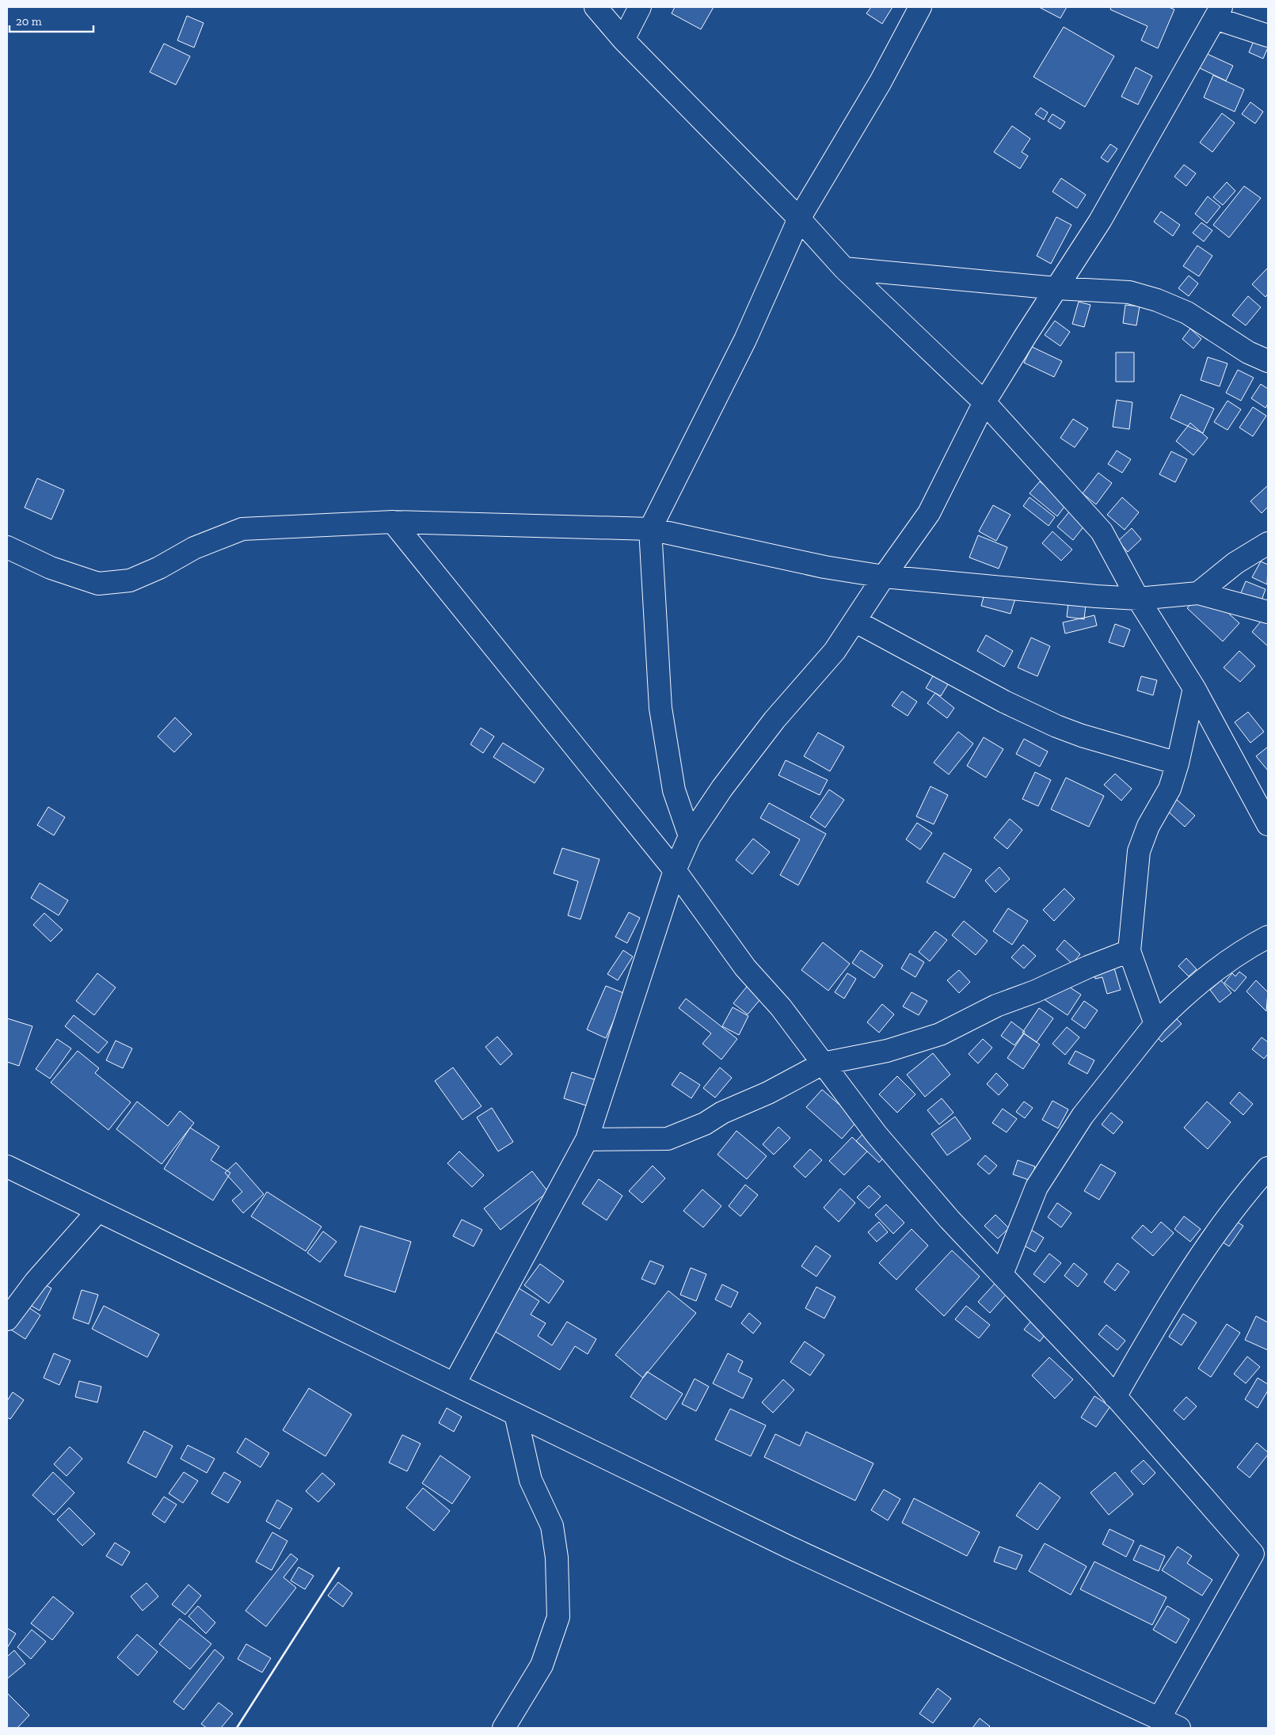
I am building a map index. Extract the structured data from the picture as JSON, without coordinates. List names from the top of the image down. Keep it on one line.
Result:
{"scale_bar":"20 m"}
